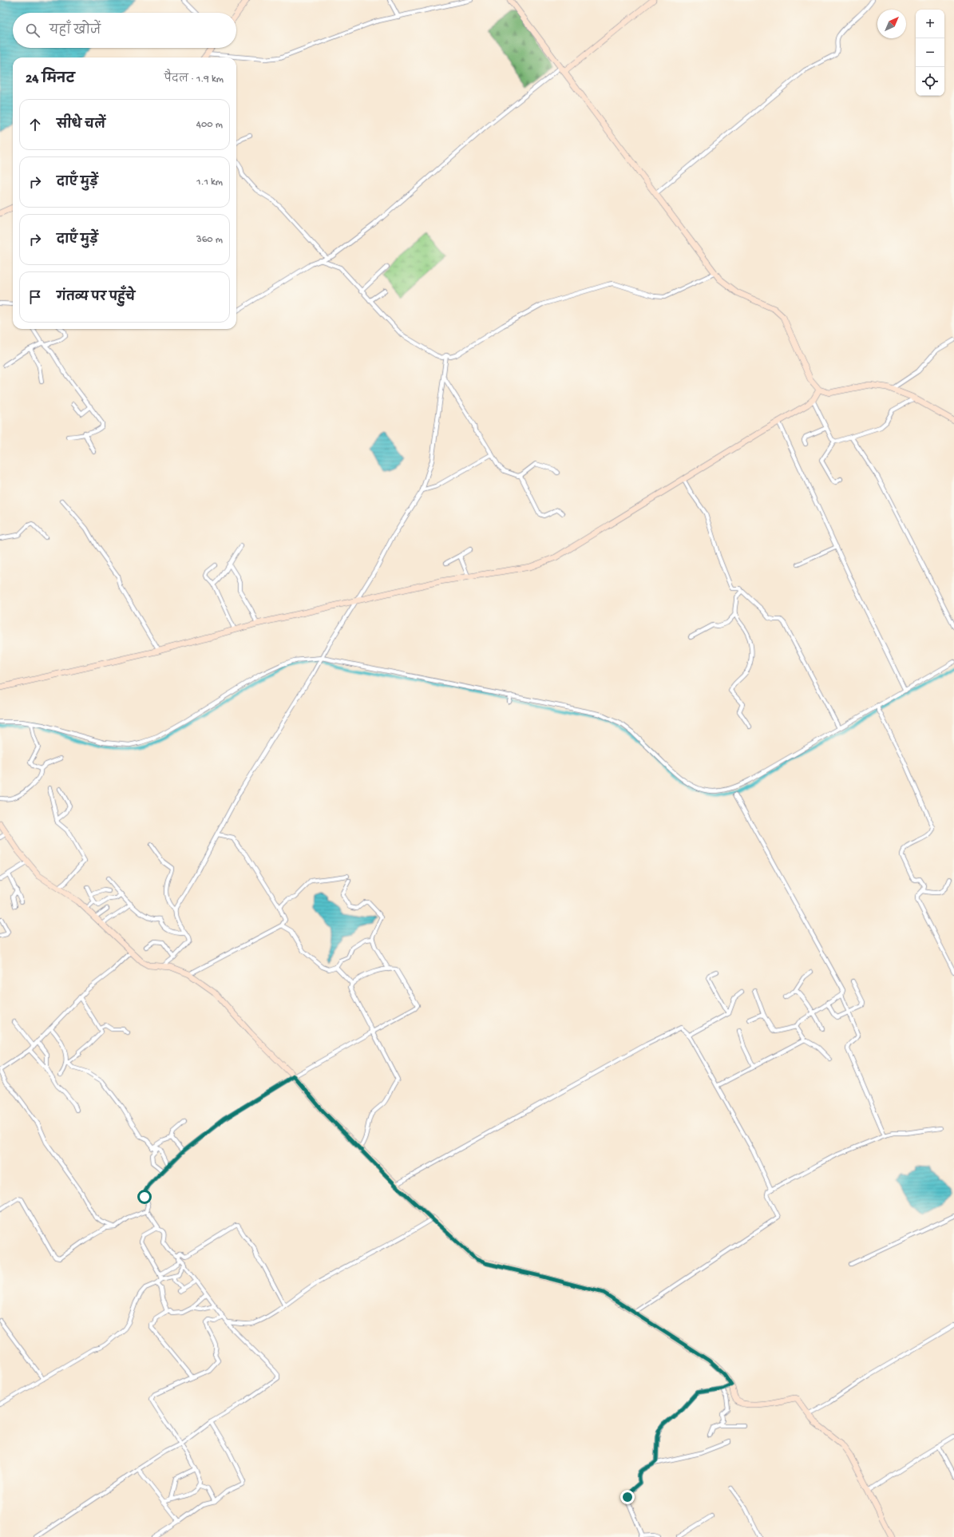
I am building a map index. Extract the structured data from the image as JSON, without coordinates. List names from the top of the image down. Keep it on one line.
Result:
{"north":"top right","page":{"map_buttons":["+","−"],"search":"यहाँ खोजें","heading":["24 मिनट","पैदल · 1.9 km"],"list":[["सीधे चलें","400 m"],["दाएँ मुड़ें","1.1 km"],["दाएँ मुड़ें","360 m"],"गंतव्य पर पहुँचे"]}}
